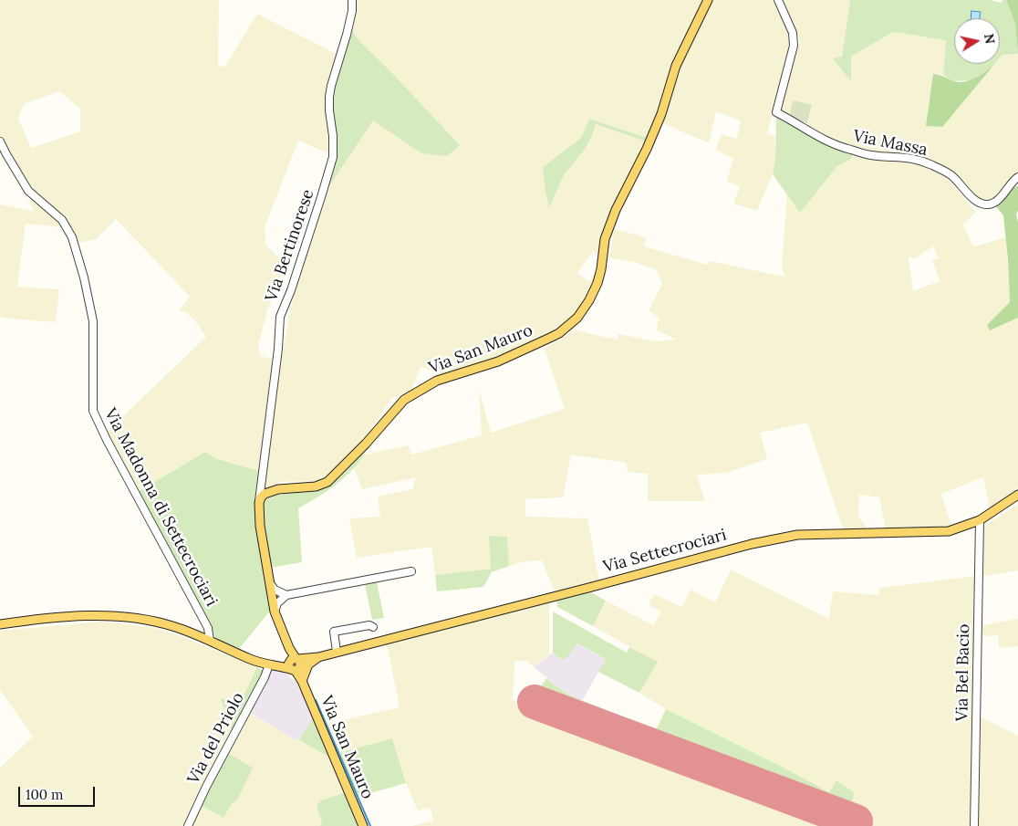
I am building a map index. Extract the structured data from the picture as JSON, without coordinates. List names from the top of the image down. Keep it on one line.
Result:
{"streets":{"main road":["Via San Mauro","Via Settecrociari"],"street":["Via Massa","Via Bertinorese","Via Madonna di Settecrociari","Via Bel Bacio","Via del Priolo"]},"crossings":[["Via Bertinorese","Via San Mauro"],["Via San Mauro","Via Settecrociari"],["Via Madonna di Settecrociari","Via Settecrociari"],["Via Settecrociari","Via Bel Bacio"],["Via Settecrociari","Via del Priolo"]],"scale_bar":"100 m","north":"right"}
